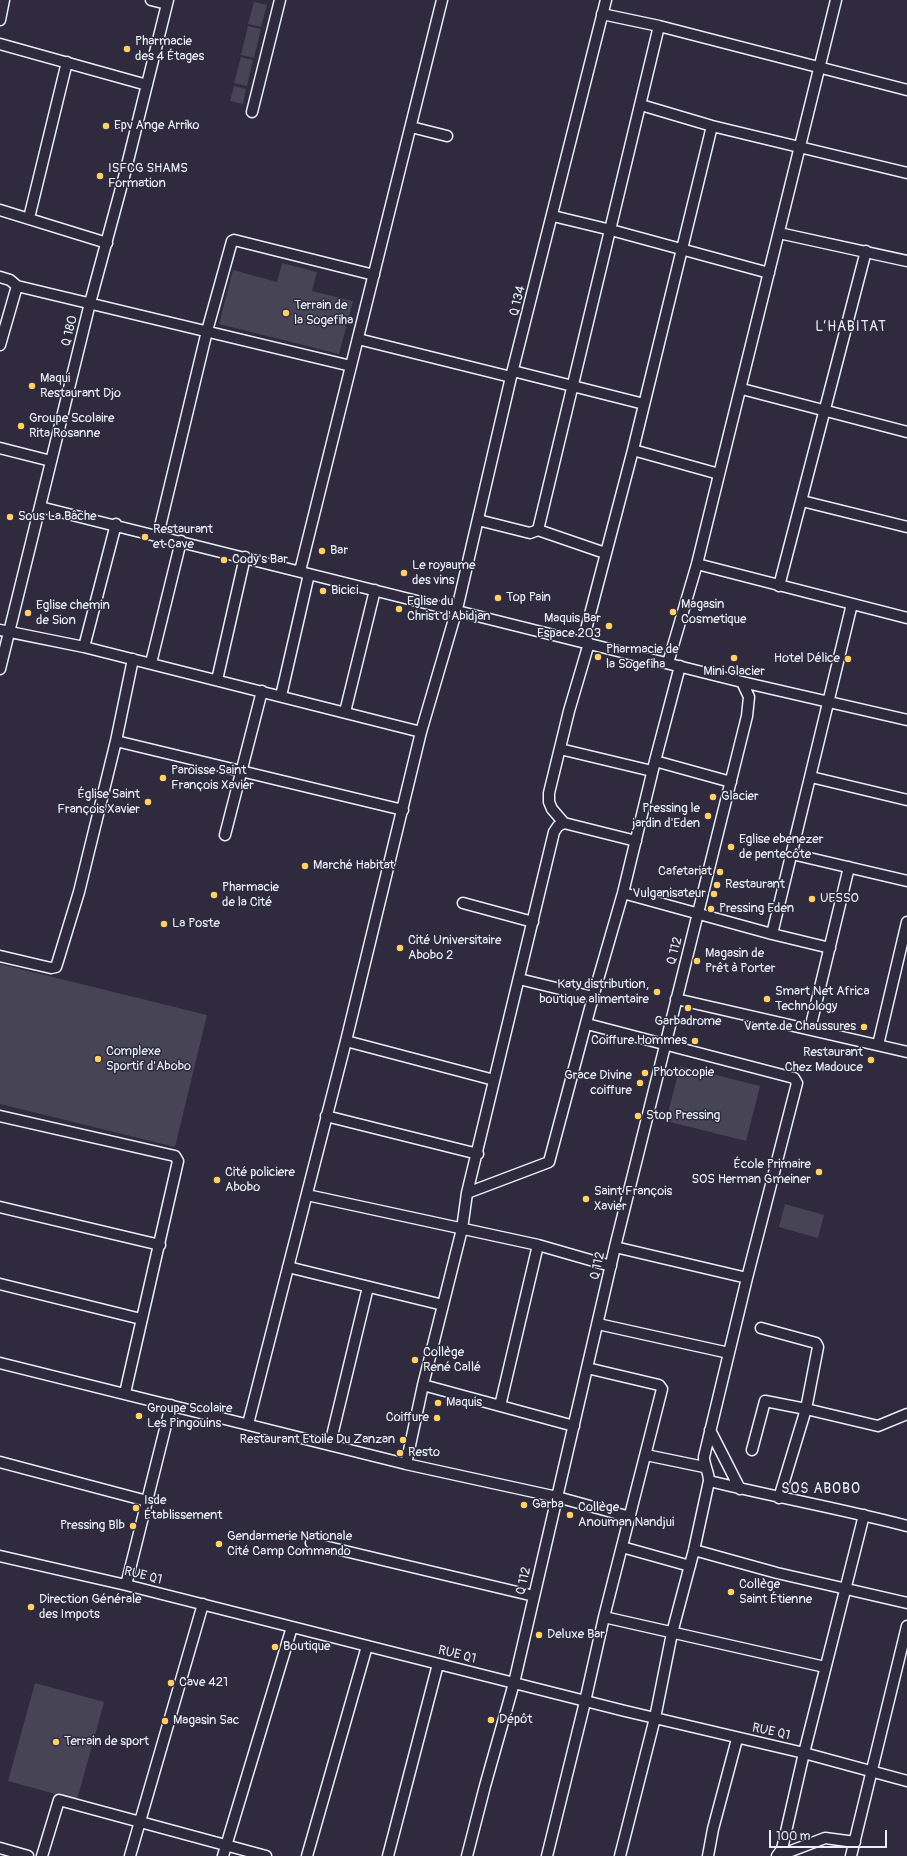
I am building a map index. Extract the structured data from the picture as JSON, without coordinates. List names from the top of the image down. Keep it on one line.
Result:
{"streets":{"street":["Q 134","Q 180","Q 112","RUE Q1"]},"crossings":[["Q 112","RUE Q1"]],"districts":["L’HABITAT","SOS ABOBO"],"places":["Pharmacie des 4 Étages","Epv Ange Arriko","ISFCG SHAMS Formation","Terrain de la Sogefiha","Maqui Restaurant Djo","Groupe Scolaire Rita Rosanne","Sous La Bâche","Restaurant et Cave","Bar","Cody's Bar","Le royaume des vins","Bicici","Top Pain","Eglise du Christ d'Abidjan","Magasin Cosmetique","Eglise chemin de Sion","Maquis Bar Espace 203","Pharmacie de la Sogefiha","Mini Glacier","Hotel Délice","Paroisse Saint François Xavier","Glacier","Église Saint François Xavier","Pressing le jardin d'Eden","Eglise ebenezer de pentecôte","Marché Habitat","Cafetariat","Restaurant","Vulganisateur","Pharmacie de la Cité","UESSO","Pressing Eden","La Poste","Cité Universitaire Abobo 2","Magasin de Prêt à Porter","Katy distribution, boutique alimentaire","Smart Net Africa Technology","Garbadrome","Vente de Chaussures","Coiffure Hommes","Complexe Sportif d'Abobo","Restaurant Chez Madouce","Photocopie","Grace Divine coiffure","Stop Pressing","École Primaire SOS Herman Gmeiner","Cité policiere Abobo","Saint François Xavier","Collège René Callé","Maquis","Groupe Scolaire Les Pingouins","Coiffure","Restaurant Etoile Du Zanzan","Resto","Garba","Isde Établissement","Collège Anouman Nandjui","Pressing Blb","Gendarmerie Nationale Cité Camp Commando","Collège Saint Étienne","Direction Générale des Impots","Deluxe Bar","Boutique","Cave 421","Dépôt","Magasin Sac","Terrain de sport"],"scale_bar":"100 m"}
